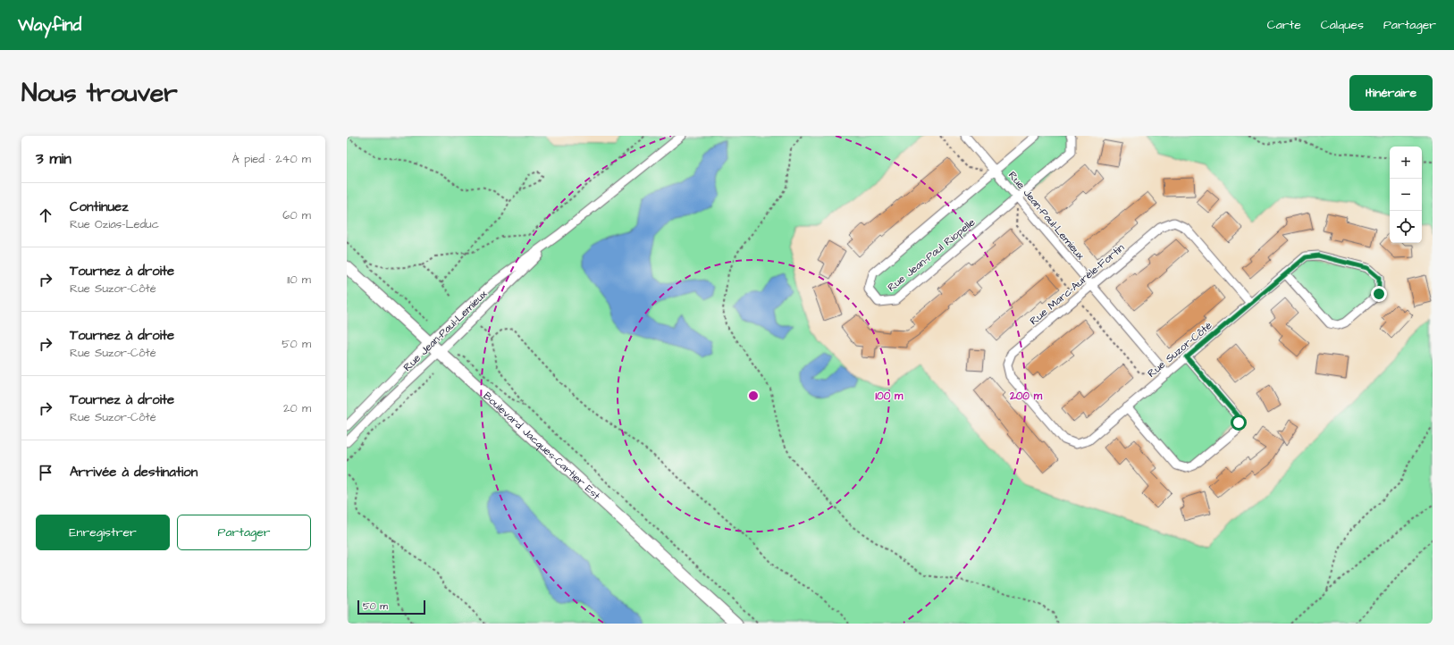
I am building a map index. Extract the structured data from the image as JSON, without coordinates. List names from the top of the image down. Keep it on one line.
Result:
{"streets":{"main road":["Boulevard Jacques-Cartier Est"],"street":["Rue Jean-Paul-Lemieux","Rue Jean-Paul Riopelle","Rue Marc-Aurèle-Fortin","Rue Suzor-Côté"]},"crossings":[["Rue Jean-Paul-Lemieux","Rue Jean-Paul Riopelle"],["Rue Jean-Paul-Lemieux","Rue Marc-Aurèle-Fortin"],["Rue Jean-Paul-Lemieux","Rue Suzor-Côté"],["Rue Jean-Paul-Lemieux","Boulevard Jacques-Cartier Est"],["Rue Marc-Aurèle-Fortin","Rue Suzor-Côté"]],"scale_bar":"50 m","page":{"header":"Wayfind","nav":["Carte","Calques","Partager"],"buttons":["Itinéraire",["Enregistrer","Partager"]],"title":"Nous trouver","heading":["3 min","À pied · 240 m"],"map_buttons":["+","−"],"list":[["Continuez","Rue Ozias-Leduc","60 m"],["Tournez à droite","Rue Suzor-Côté","110 m"],["Tournez à droite","Rue Suzor-Côté","50 m"],["Tournez à droite","Rue Suzor-Côté","20 m"],"Arrivée à destination"],"scale":"50 m"},"rings":["100 m","200 m"]}
